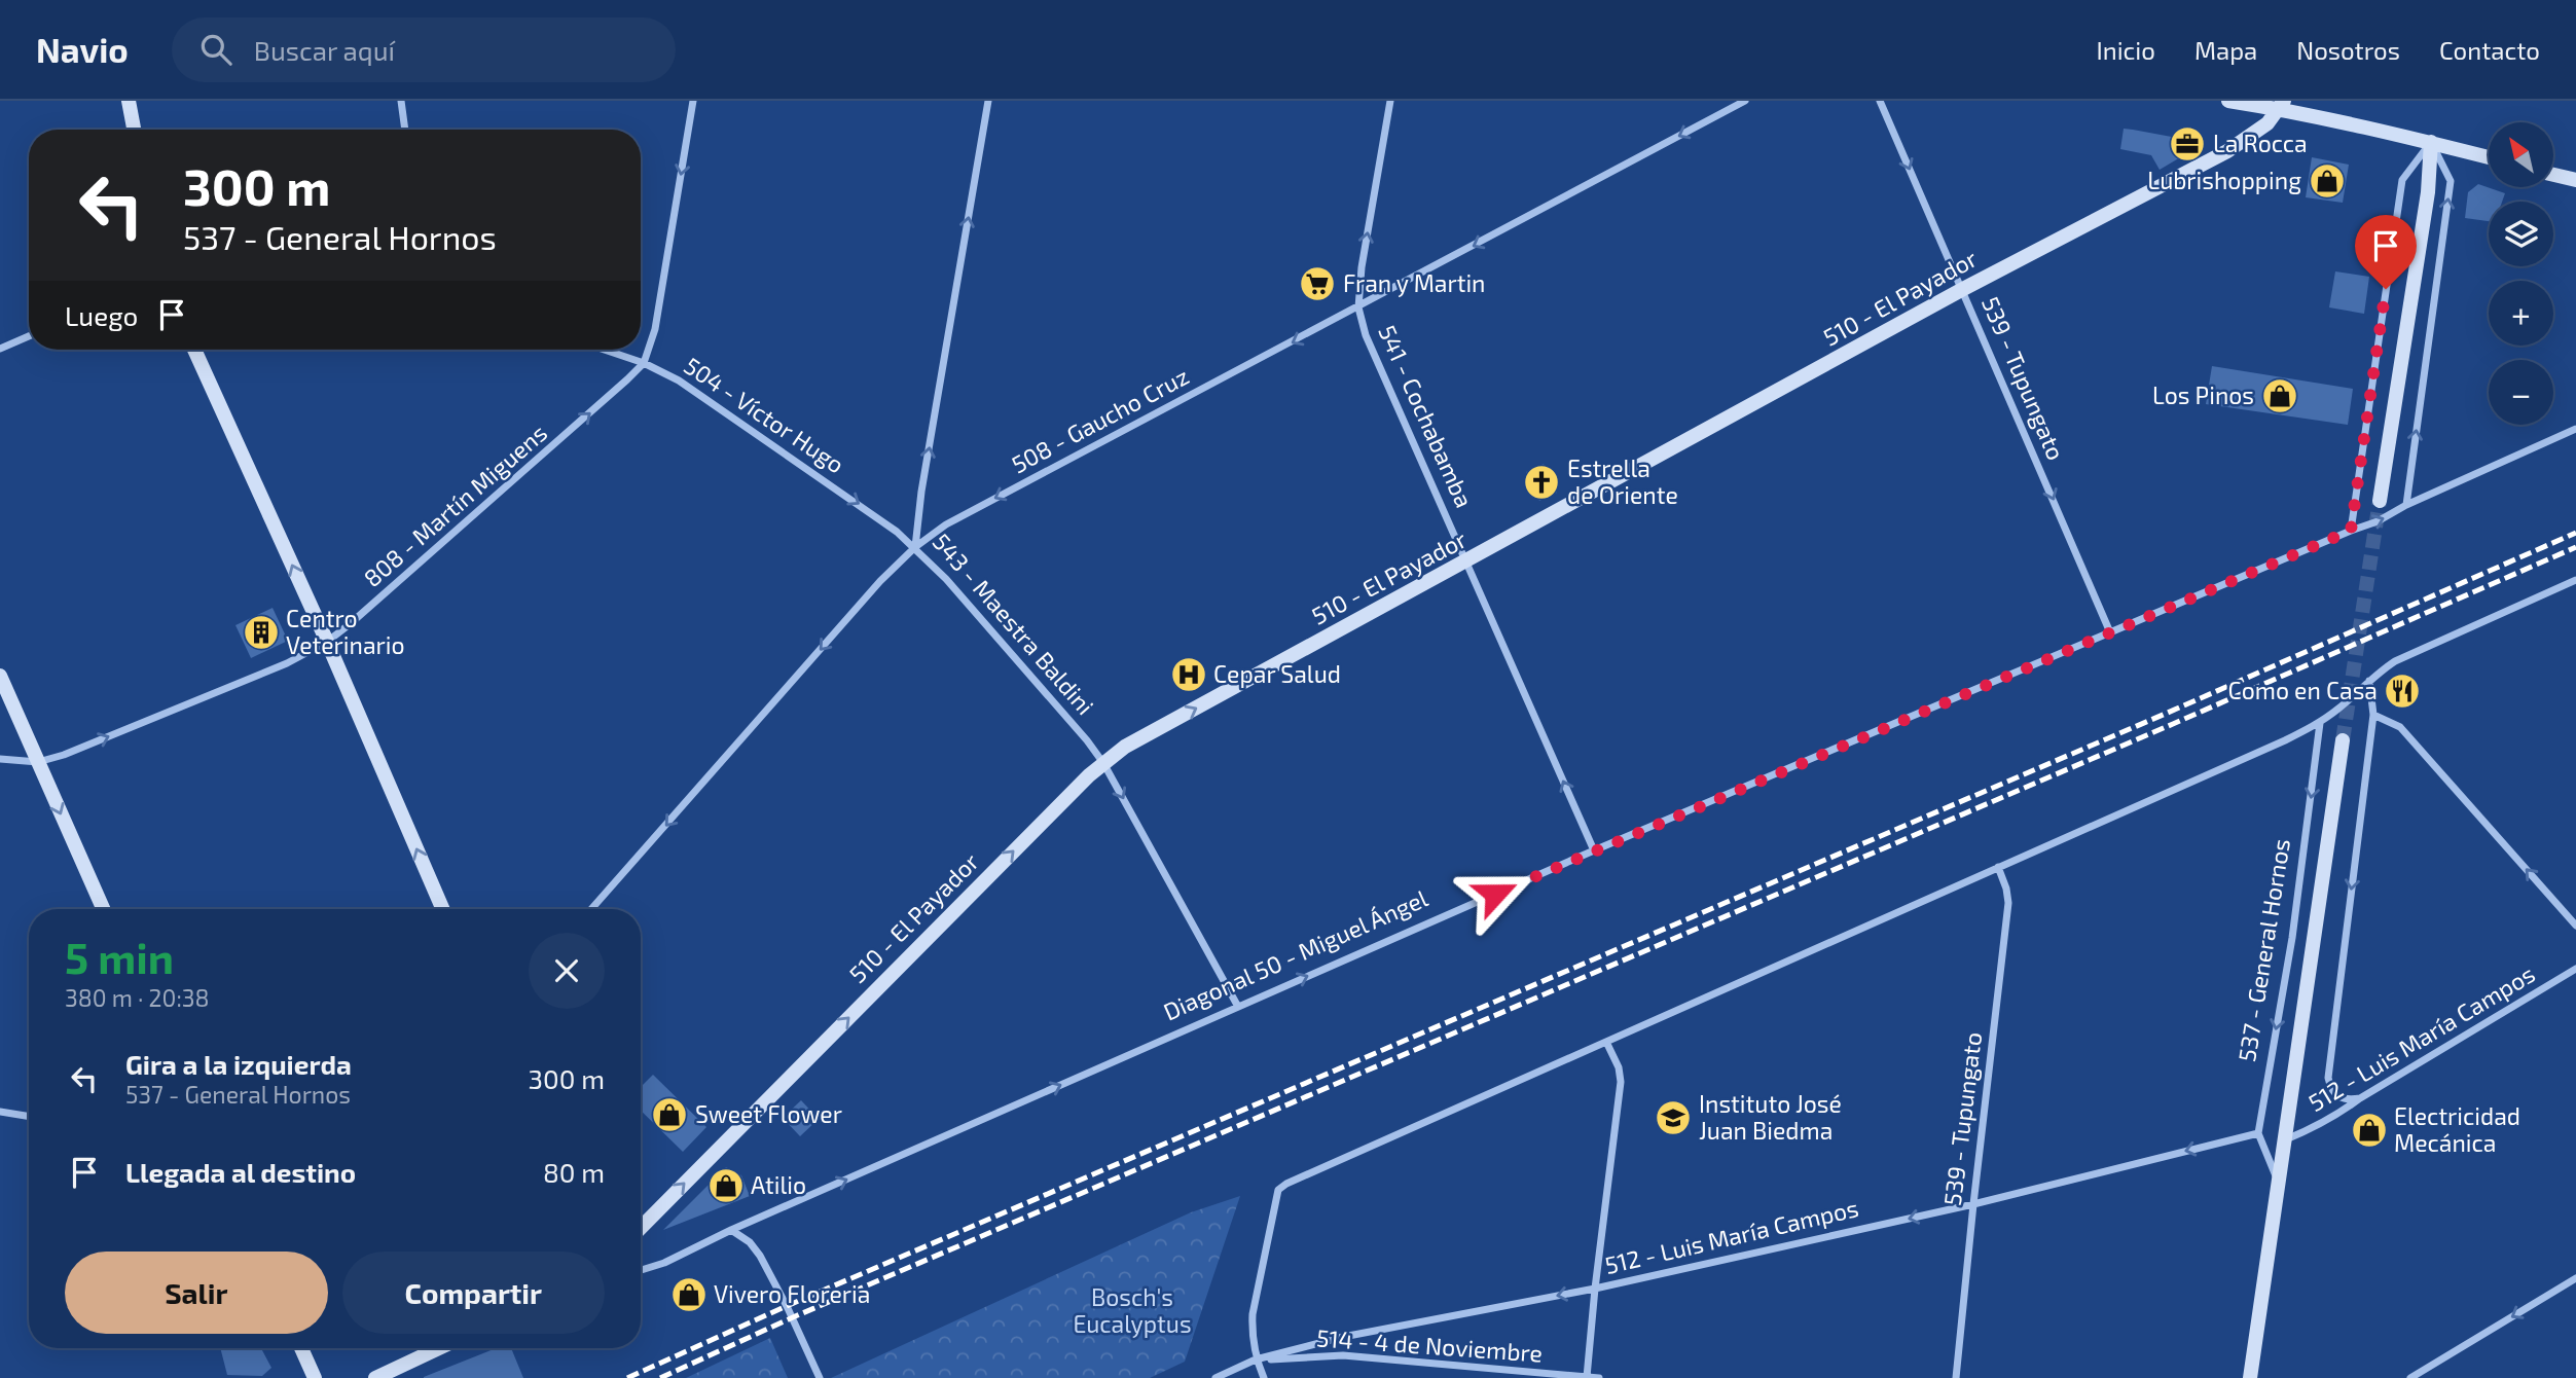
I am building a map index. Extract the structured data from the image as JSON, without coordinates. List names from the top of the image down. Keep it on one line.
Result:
{"streets":{"street":["510 - El Payador","539 - Tupungato","504 - Víctor Hugo","541 - Cochabamba","508 - Gaucho Cruz","808 - Martín Miguens","543 - Maestra Baldini","537 - General Hornos","Diagonal 50 - Miguel Ángel","512 - Luis María Campos","514 - 4 de Noviembre"]},"crossings":[["510 - El Payador","539 - Tupungato"],["510 - El Payador","541 - Cochabamba"],["510 - El Payador","543 - Maestra Baldini"],["539 - Tupungato","Diagonal 50 - Miguel Ángel"],["539 - Tupungato","512 - Luis María Campos"],["504 - Víctor Hugo","508 - Gaucho Cruz"],["504 - Víctor Hugo","808 - Martín Miguens"],["504 - Víctor Hugo","543 - Maestra Baldini"],["541 - Cochabamba","508 - Gaucho Cruz"],["541 - Cochabamba","Diagonal 50 - Miguel Ángel"],["508 - Gaucho Cruz","543 - Maestra Baldini"],["543 - Maestra Baldini","Diagonal 50 - Miguel Ángel"],["537 - General Hornos","512 - Luis María Campos"],["512 - Luis María Campos","514 - 4 de Noviembre"]],"one_way":["510 - El Payador","539 - Tupungato","504 - Víctor Hugo","541 - Cochabamba","508 - Gaucho Cruz","808 - Martín Miguens","Diagonal 50 - Miguel Ángel","512 - Luis María Campos"],"parks":["Bosch's Eucalyptus"],"places":{"office":["La Rocca"],"shop":["Lubrishopping","Los Pinos","Sweet Flower","Electricidad Mecánica","Atilio","Vivero Floreria"],"supermarket":["Fran y Martin"],"church":["Estrella de Oriente"],"building":["Centro Veterinario"],"hospital":["Cepar Salud"],"restaurant":["Como en Casa"],"school or university":["Instituto José Juan Biedma"]},"north":"top left","page":{"header":"Navio","search":"Buscar aquí","nav":["Inicio","Mapa","Nosotros","Contacto"],"map_buttons":["+","−"],"turn":["300 m","537 - General Hornos"],"then":"Luego","heading":["5 min","380 m · 20:38"],"list":[{"name":"Gira a la izquierda","note":"537 - General Hornos","value":"300 m"},{"name":"Llegada al destino","value":"80 m"}],"buttons":["Salir","Compartir"]}}
